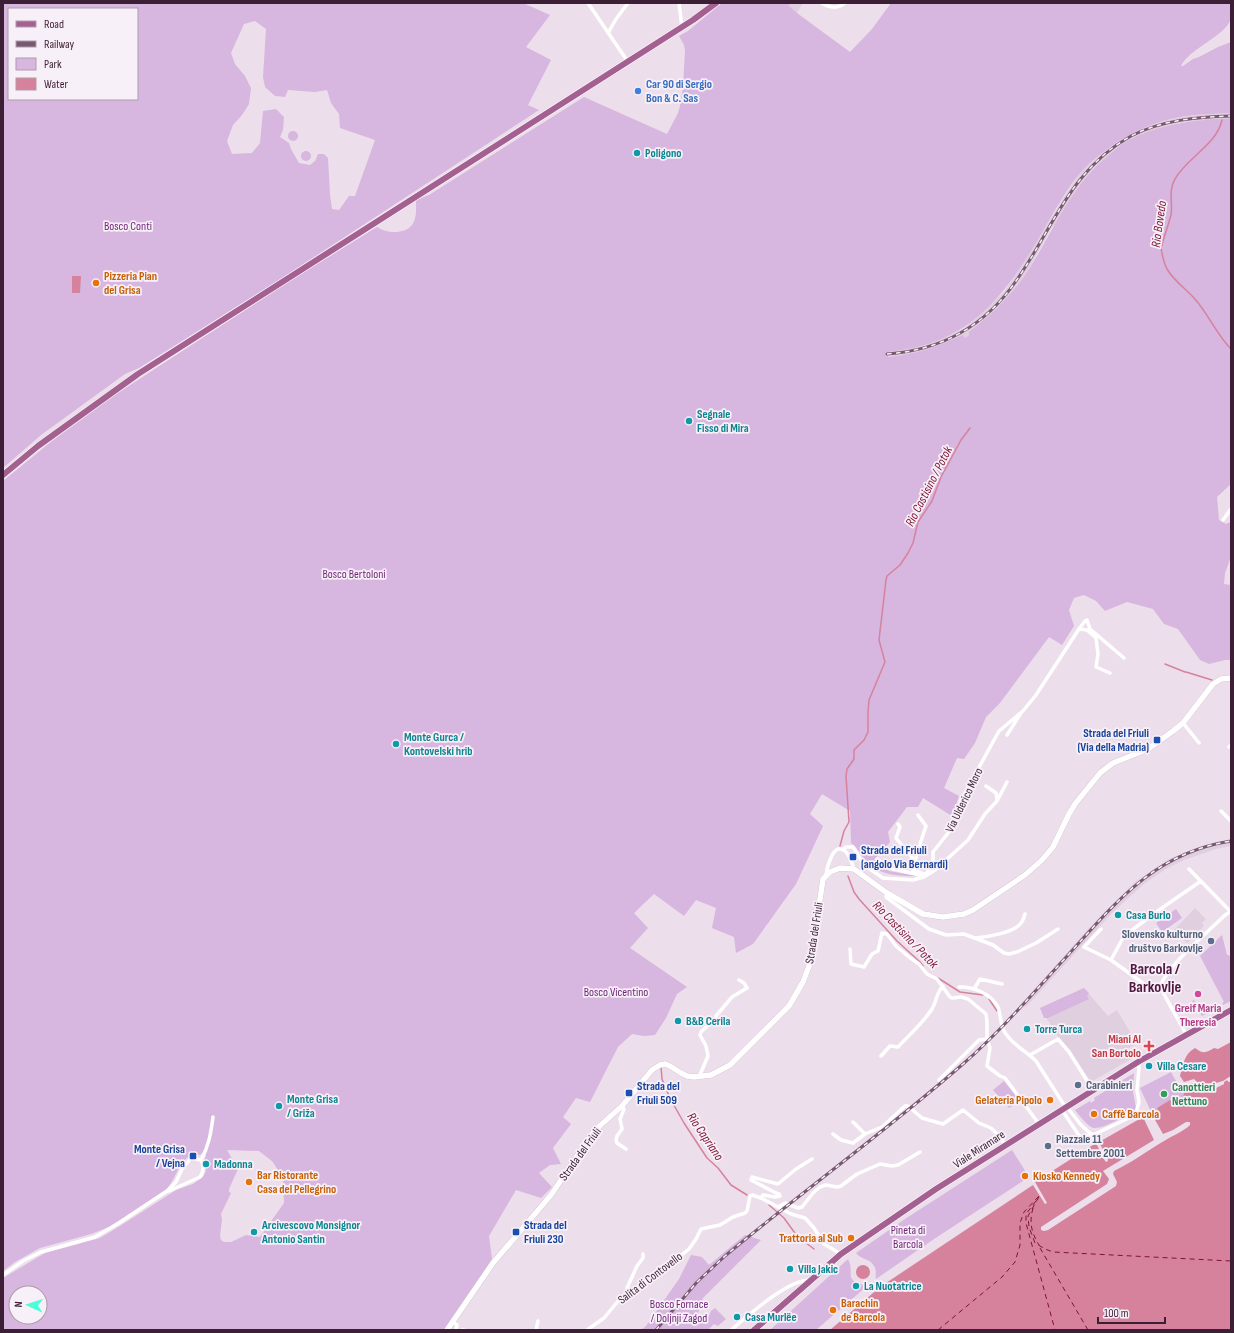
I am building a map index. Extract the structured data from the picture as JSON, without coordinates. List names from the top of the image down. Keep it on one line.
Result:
{"streets":{"main road":["Strada del Friuli","Viale Miramare"],"street":["Via Ulderico Moro","Salita di Contovello"]},"districts":["Barcola / Barkovlje"],"water":["Rio Bovedo","Rio Castisino / Potok","Rio Capriano"],"parks":["Bosco Conti","Bosco Bertoloni","Bosco Vicentino","Pineta di Barcola","Bosco Fornace / Doljnji Zagod"],"places":{"other":["Car 90 di Sergio Bon & C. Sas","Poligono","Pizzeria Pian del Grisa","Segnale Fisso di Mira","Monte Gurca / Kontovelski hrib","Casa Burlo","Slovensko kulturno društvo Barkovlje","Greif Maria Theresia","B&B Cerila","Torre Turca","Villa Cesare","Carabinieri","Canottieri Nettuno","Gelateria Pipolo","Monte Grisa / Griža","Caffè Barcola","Piazzale 11 Settembre 2001","Madonna","Kiosko Kennedy","Bar Ristorante Casa del Pellegrino","Arcivescovo Monsignor Antonio Santin","Trattoria al Sub","Villa Jakic","La Nuotatrice","Barachin de Barcola","Casa Murlëe"],"transit":["Strada del Friuli (Via della Madria)","Strada del Friuli (angolo Via Bernardi)","Strada del Friuli 509","Monte Grisa / Vejna","Strada del Friuli 230"],"health":["Miani Al San Bortolo"]},"legend":["Road","Railway","Park","Water"],"scale_bar":"100 m","north":"left"}
